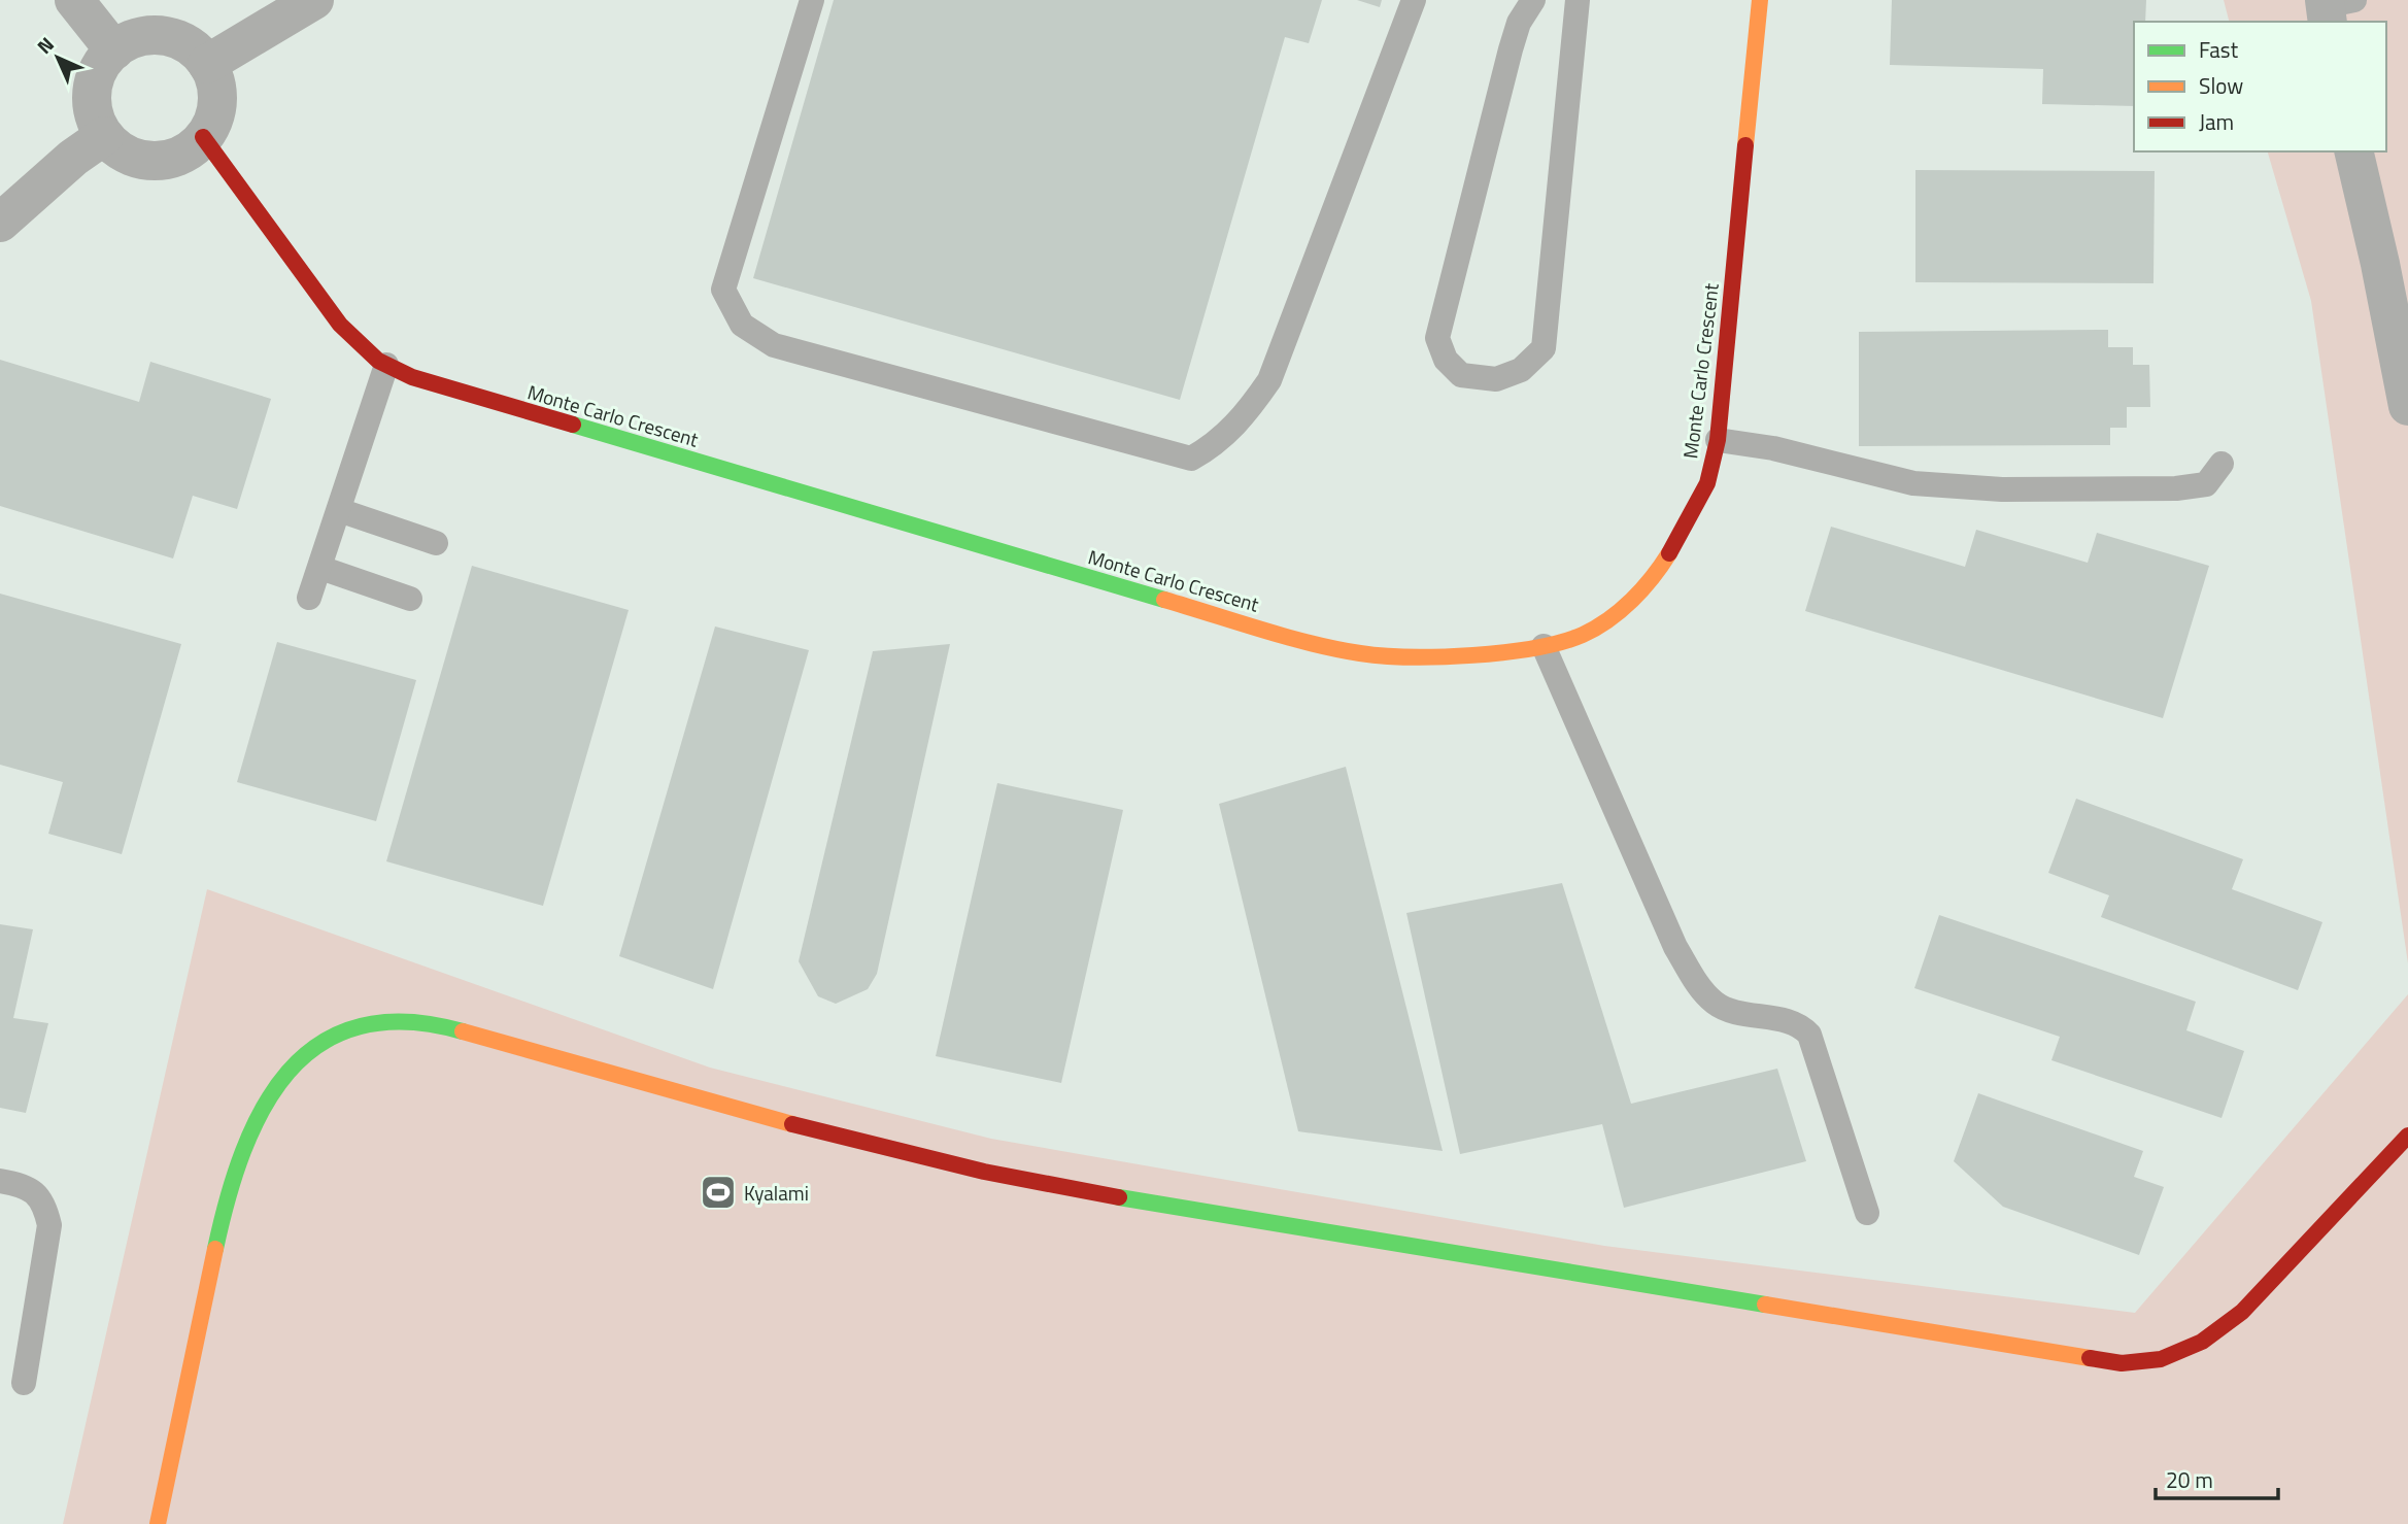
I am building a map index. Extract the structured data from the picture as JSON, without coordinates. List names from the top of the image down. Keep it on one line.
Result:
{"streets":{"street":["Monte Carlo Crescent"]},"places":{"sports":["Kyalami"]},"legend":["Fast","Slow","Jam"],"scale_bar":"20 m","north":"top left"}
